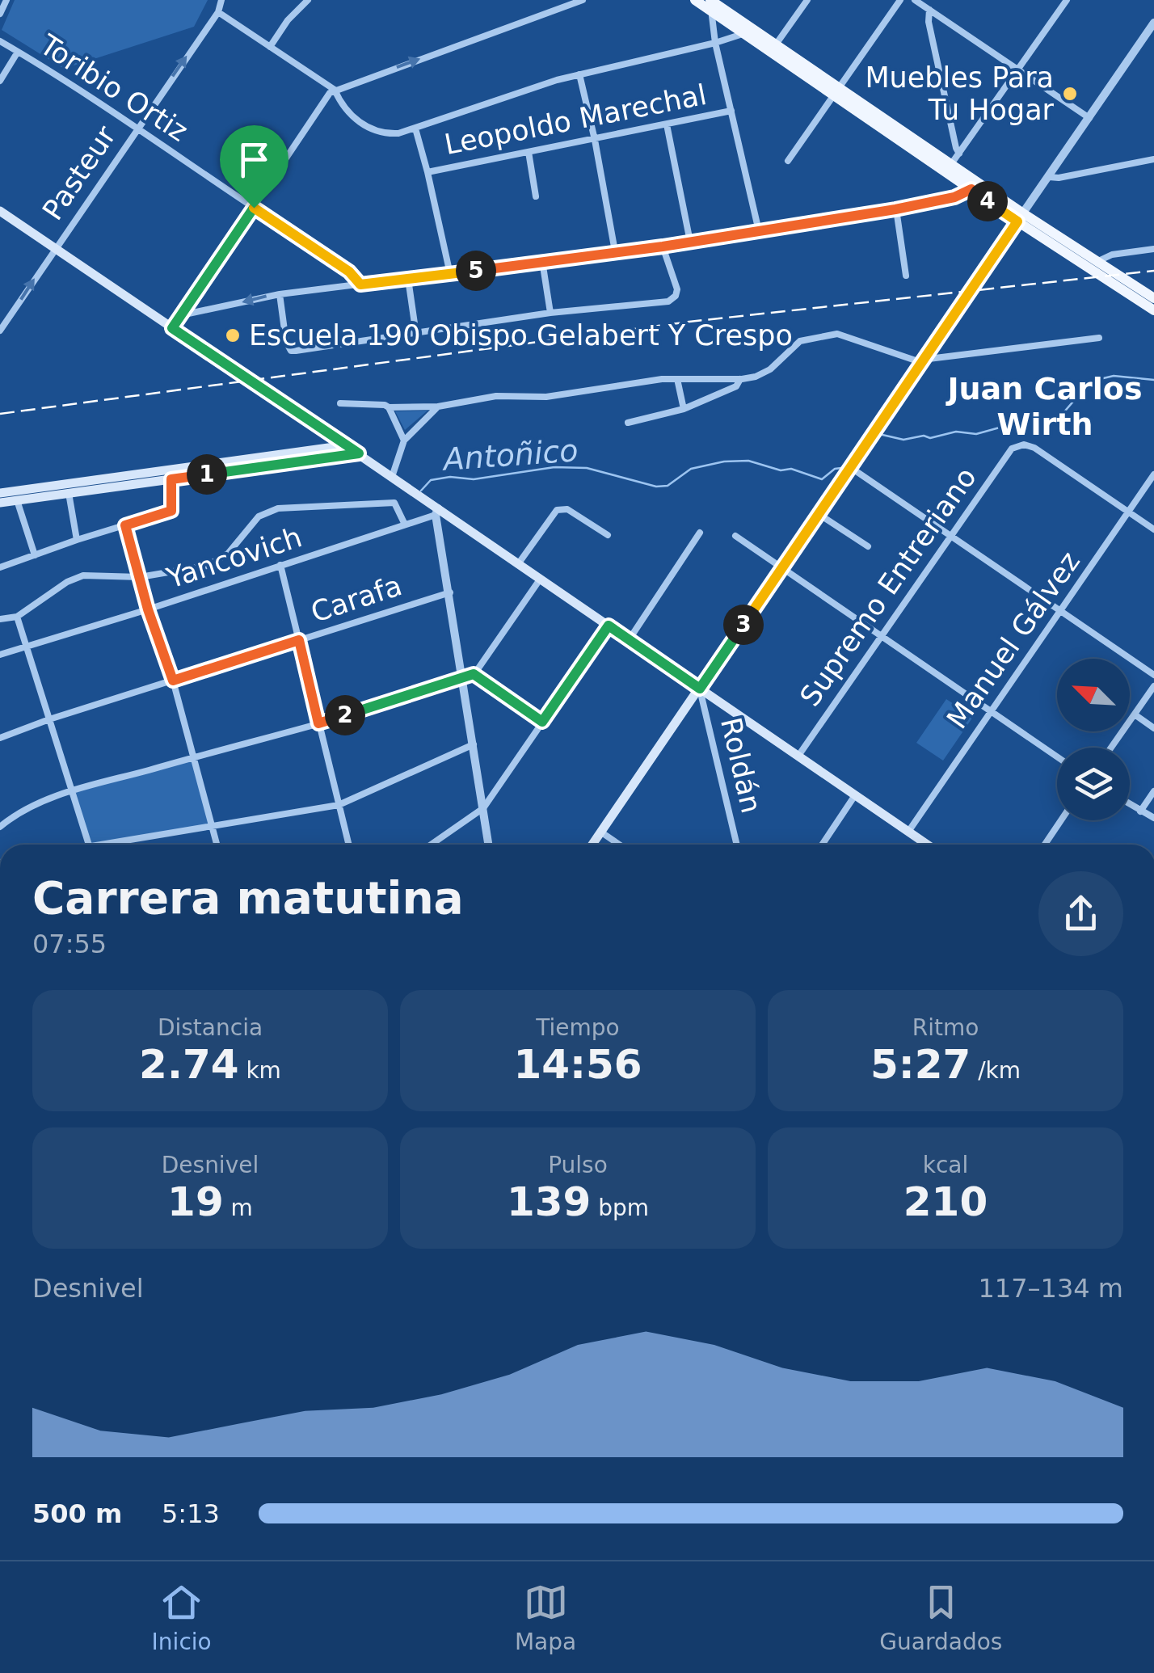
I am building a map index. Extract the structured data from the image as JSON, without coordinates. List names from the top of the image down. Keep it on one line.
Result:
{"streets":{"street":["Toribio Ortiz","Leopoldo Marechal","Pasteur","Yancovich","Supremo Entreriano","Carafa","Manuel Gálvez","Roldán"]},"crossings":[["Toribio Ortiz","Pasteur"],["Supremo Entreriano","Manuel Gálvez"]],"one_way":["Pasteur"],"districts":["Juan Carlos Wirth"],"water":["Antoñico"],"places":["Muebles Para Tu Hogar","Escuela 190 Obispo Gelabert Y Crespo"],"north":"top left","page":{"pins":["4","5","1","3","2"],"heading":["Carrera matutina","07:55"],"stats":[["Distancia","2.74 km"],["Tiempo","14:56"],["Ritmo","5:27 /km"],["Desnivel","19 m"],["Pulso","139 bpm"],["kcal","210"]],"chart":["Desnivel","117–134 m"],"list":[{"name":"500 m","note":"5:13"}],"tabs":["Inicio","Mapa","Guardados"]}}
